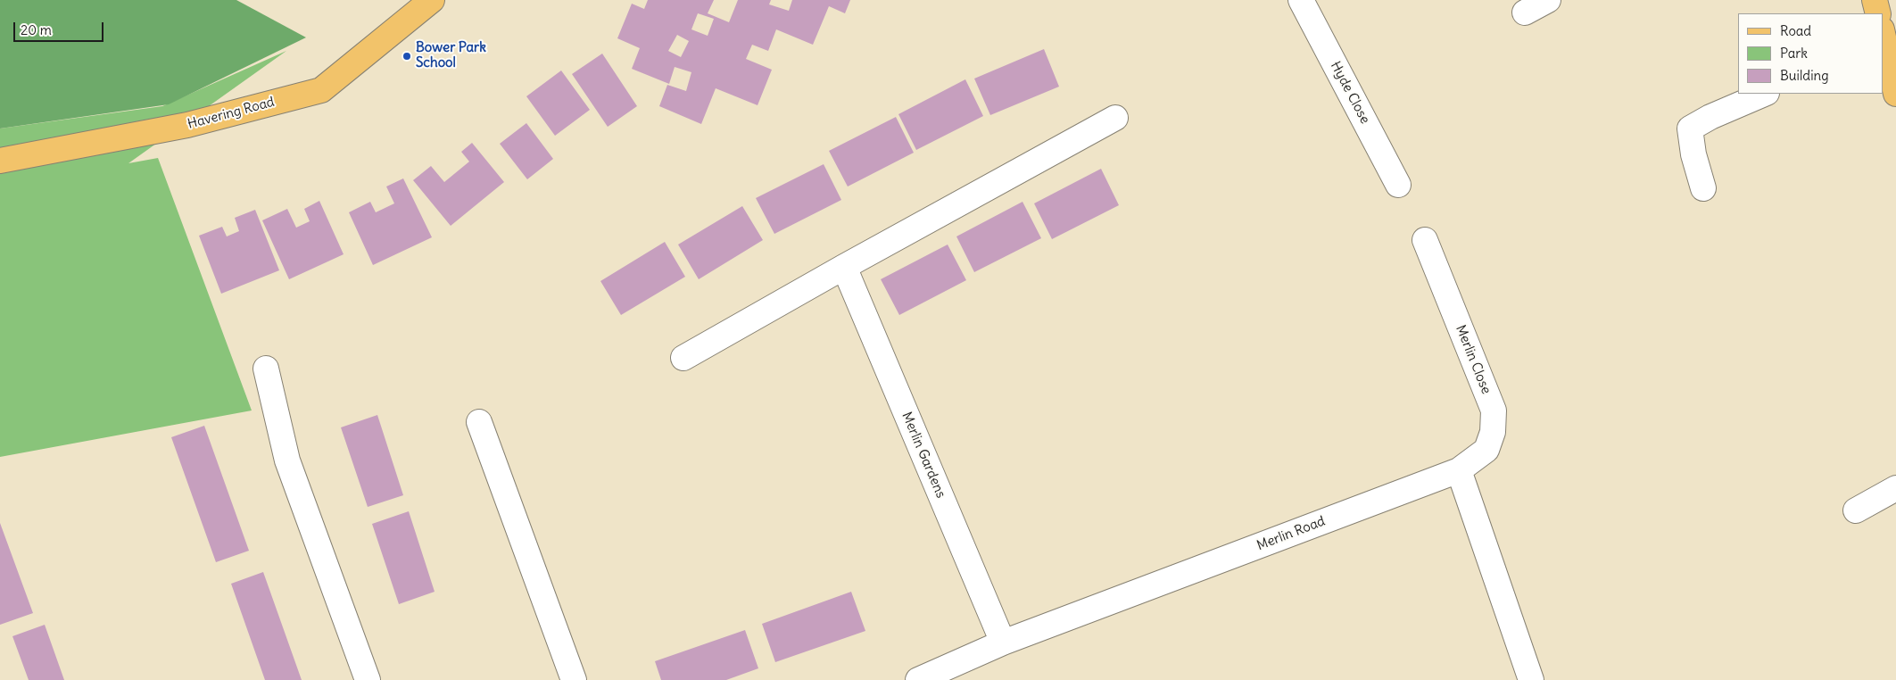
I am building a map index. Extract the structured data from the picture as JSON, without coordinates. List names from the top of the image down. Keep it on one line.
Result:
{"streets":{"main road":["Havering Road"],"street":["Hyde Close","Merlin Close","Merlin Gardens","Merlin Road"]},"crossings":[["Merlin Close","Merlin Road"],["Merlin Gardens","Merlin Road"]],"places":["Bower Park School"],"legend":["Road","Park","Building"],"scale_bar":"20 m"}
